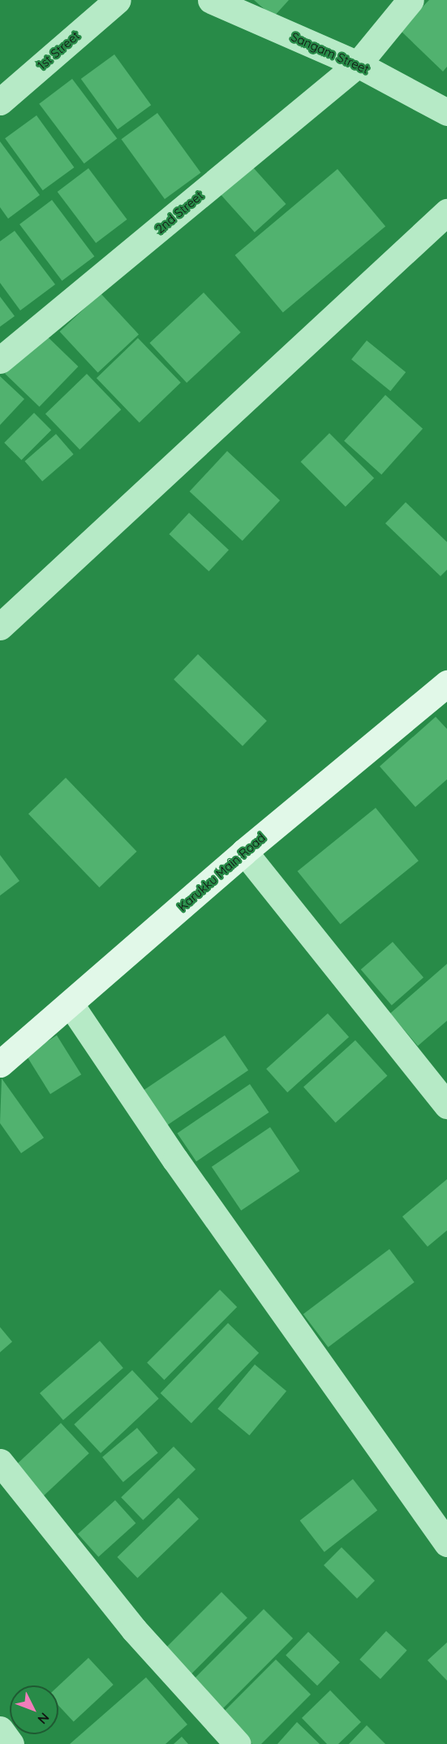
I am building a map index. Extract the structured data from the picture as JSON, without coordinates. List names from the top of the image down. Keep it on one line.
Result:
{"streets":{"main road":["Karukku Main Road"],"street":["1st Street","Sangam Street","2nd Street"]},"crossings":[["Sangam Street","2nd Street"]],"north":"bottom right"}
